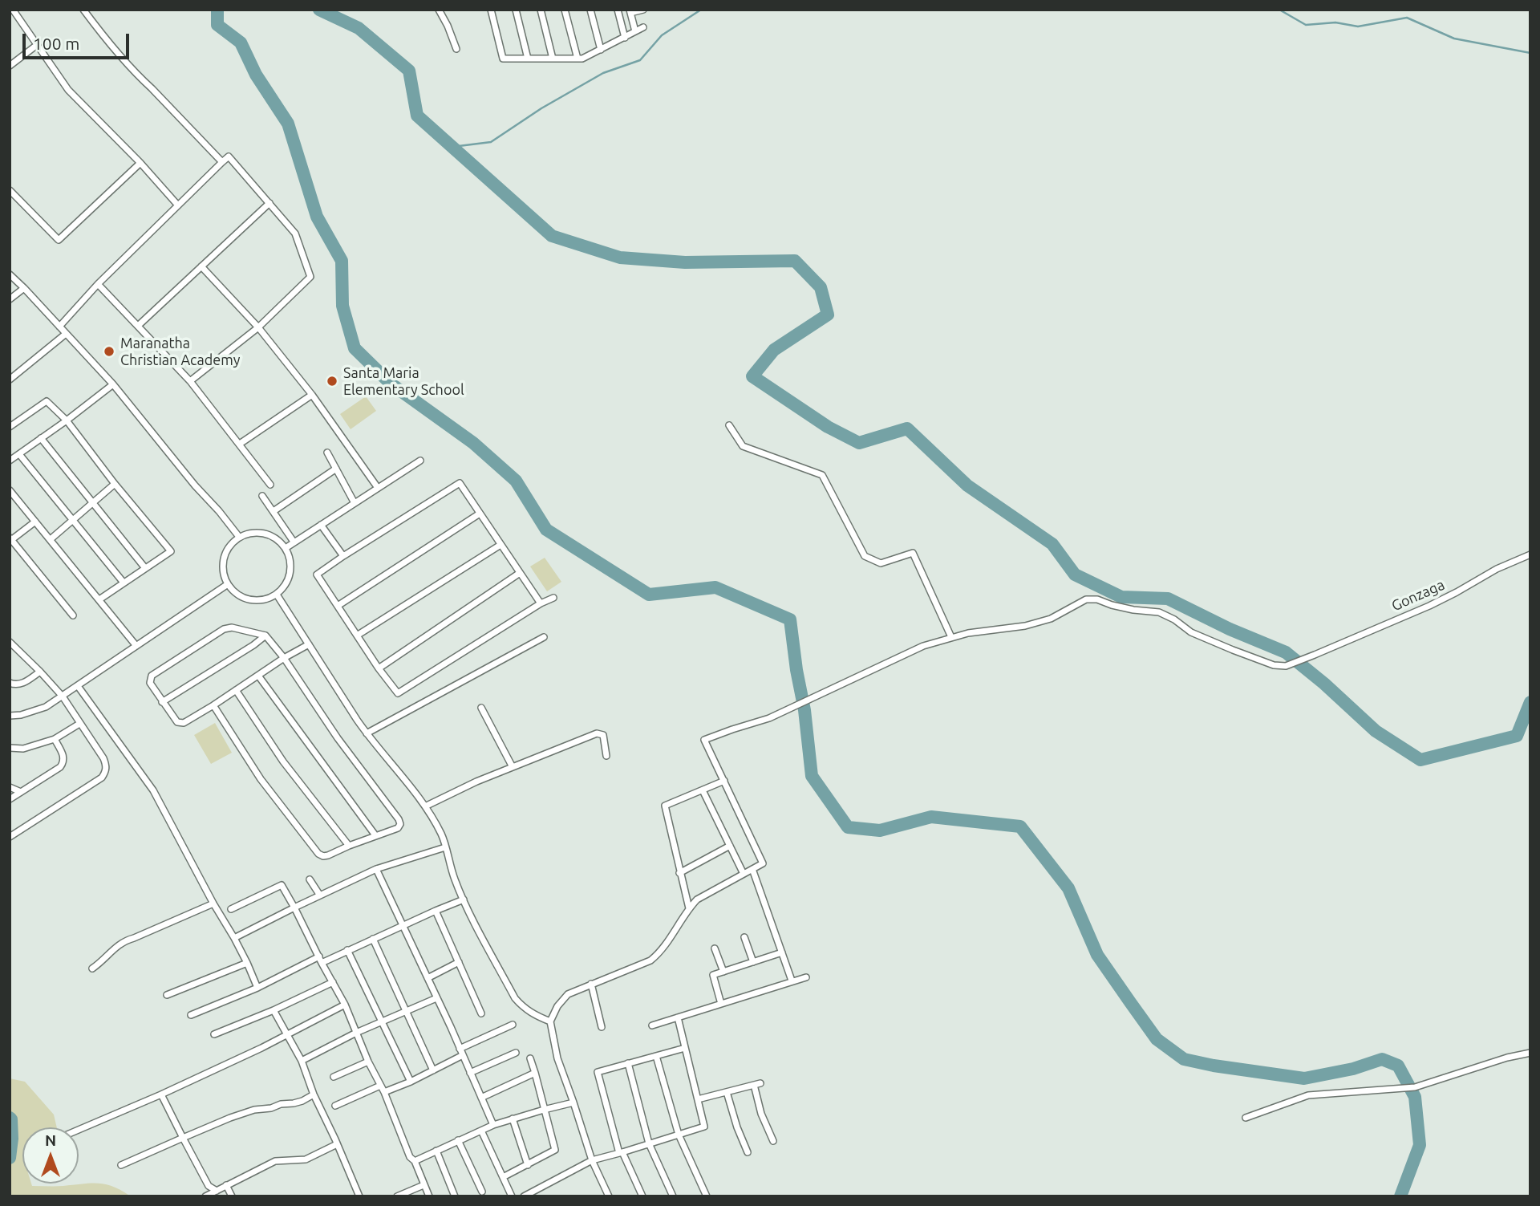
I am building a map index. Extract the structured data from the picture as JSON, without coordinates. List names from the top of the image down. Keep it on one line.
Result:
{"streets":{"street":["Gonzaga"]},"places":["Maranatha Christian Academy","Santa Maria Elementary School"],"scale_bar":"100 m","north":"top"}
